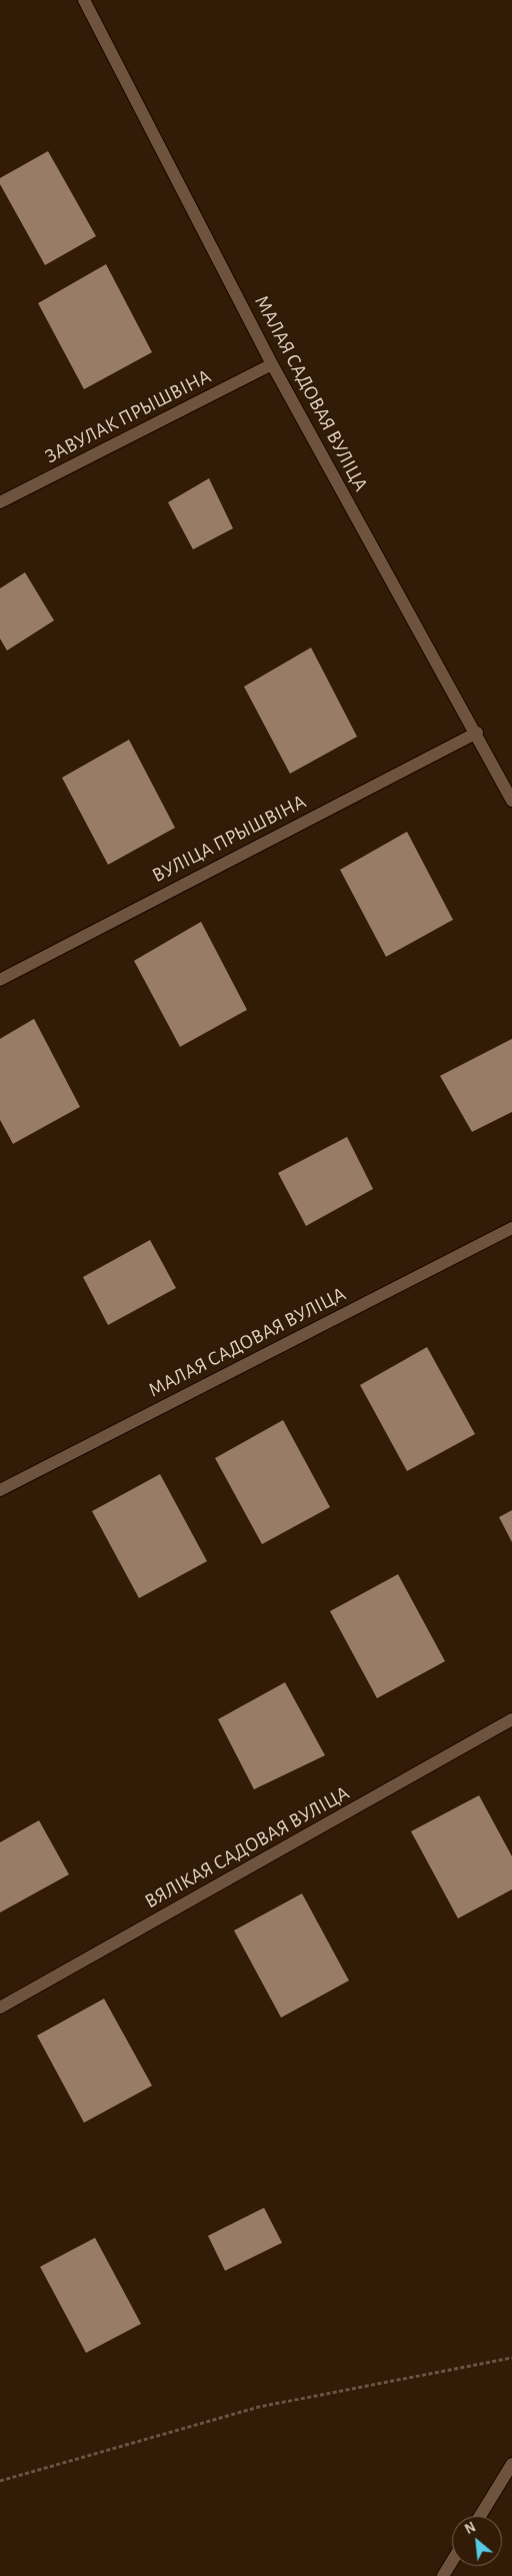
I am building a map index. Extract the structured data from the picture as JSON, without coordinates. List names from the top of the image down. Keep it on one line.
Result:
{"streets":{"street":["МАЛАЯ САДОВАЯ ВУЛІЦА","ЗАВУЛАК ПРЫШВІНА","ВУЛІЦА ПРЫШВІНА","ВЯЛІКАЯ САДОВАЯ ВУЛІЦА"]},"crossings":[["МАЛАЯ САДОВАЯ ВУЛІЦА","ЗАВУЛАК ПРЫШВІНА"],["МАЛАЯ САДОВАЯ ВУЛІЦА","ВУЛІЦА ПРЫШВІНА"]],"north":"top left"}
